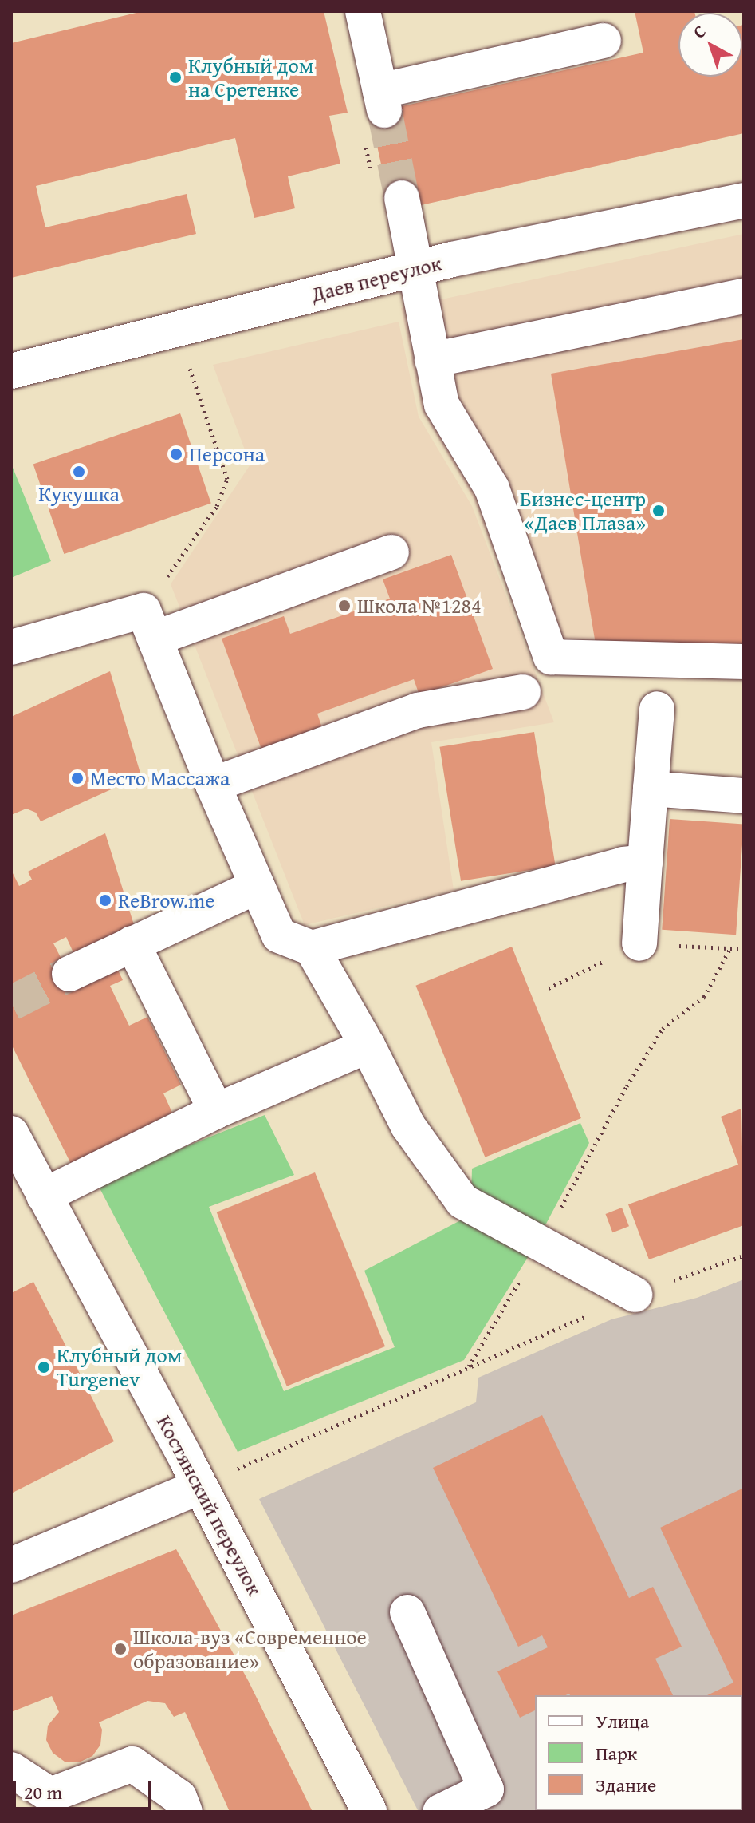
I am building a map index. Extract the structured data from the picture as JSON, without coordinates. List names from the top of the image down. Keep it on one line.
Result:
{"streets":{"street":["Даев переулок","Костянский переулок"]},"places":["Клубный дом на Сретенке","Персона","Кукушка","Бизнес-центр «Даев Плаза»","Школа №1284","Место Массажа","ReBrow.me","Клубный дом Turgenev","Школа-вуз «Современное образование»"],"legend":["Улица","Парк","Здание"],"scale_bar":"20 m","north":"top left"}
